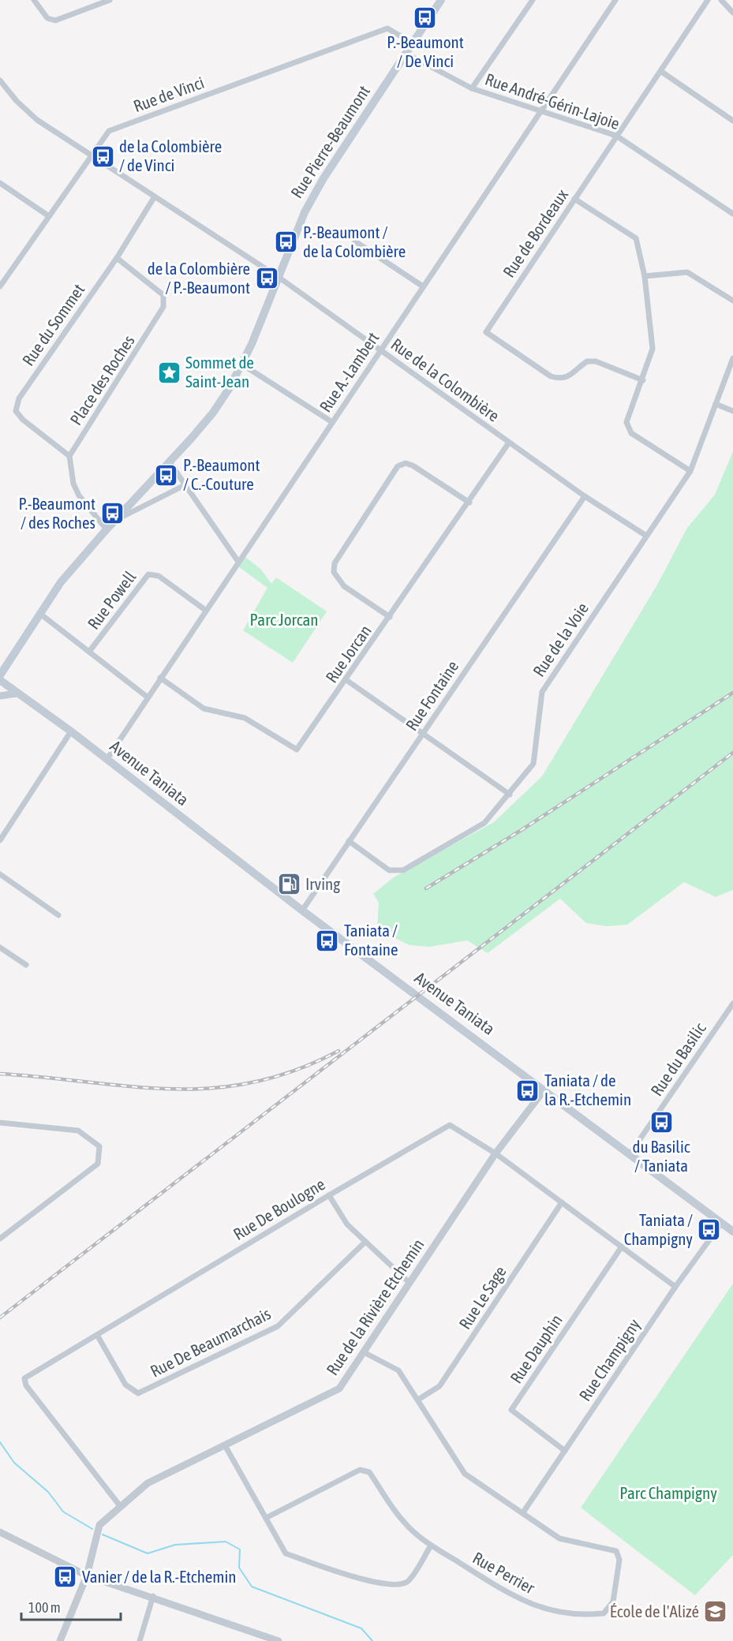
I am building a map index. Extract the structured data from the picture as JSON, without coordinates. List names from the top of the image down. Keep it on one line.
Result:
{"streets":{"main road":["Rue Pierre-Beaumont","Avenue Taniata"],"street":["Rue de Vinci","Rue André-Gérin-Lajoie","Rue de Bordeaux","Rue du Sommet","Rue A.-Lambert","Place des Roches","Rue de la Colombière","Rue Powell","Rue de la Voie","Rue Jorcan","Rue Fontaine","Rue du Basilic","Rue De Boulogne","Rue Le Sage","Rue de la Rivière Etchemin","Rue De Beaumarchais","Rue Dauphin","Rue Champigny","Rue Perrier"]},"crossings":[["Rue de Vinci","Rue Pierre-Beaumont"],["Rue de Vinci","Rue de la Colombière"],["Rue André-Gérin-Lajoie","Rue Pierre-Beaumont"],["Rue André-Gérin-Lajoie","Rue de Bordeaux"],["Rue André-Gérin-Lajoie","Rue A.-Lambert"],["Rue Pierre-Beaumont","Rue de la Colombière"],["Rue du Sommet","Place des Roches"],["Rue du Sommet","Rue de la Colombière"],["Rue A.-Lambert","Rue de la Colombière"],["Rue A.-Lambert","Rue Powell"],["Rue A.-Lambert","Rue Jorcan"],["Rue A.-Lambert","Avenue Taniata"],["Rue de la Colombière","Rue de la Voie"],["Rue de la Colombière","Rue Jorcan"],["Rue de la Colombière","Rue Fontaine"],["Rue de la Voie","Rue Fontaine"],["Rue Fontaine","Avenue Taniata"],["Avenue Taniata","Rue du Basilic"],["Avenue Taniata","Rue de la Rivière Etchemin"],["Avenue Taniata","Rue Champigny"],["Rue De Boulogne","Rue Le Sage"],["Rue De Boulogne","Rue de la Rivière Etchemin"],["Rue De Boulogne","Rue De Beaumarchais"],["Rue De Boulogne","Rue Dauphin"],["Rue De Boulogne","Rue Champigny"],["Rue Le Sage","Rue Perrier"],["Rue de la Rivière Etchemin","Rue Perrier"],["Rue Dauphin","Rue Champigny"],["Rue Champigny","Rue Perrier"]],"parks":["Parc Jorcan","Parc Champigny"],"places":{"bus stop":["P.-Beaumont / De Vinci","de la Colombière / de Vinci","P.-Beaumont / de la Colombière","de la Colombière / P.-Beaumont","P.-Beaumont / C.-Couture","P.-Beaumont / des Roches","Taniata / Fontaine","Taniata / de la R.-Etchemin","du Basilic / Taniata","Taniata / Champigny","Vanier / de la R.-Etchemin"],"place":["Sommet de Saint-Jean"],"fuel station":["Irving"],"school or university":["École de l'Alizé"]},"scale_bar":"100 m"}
